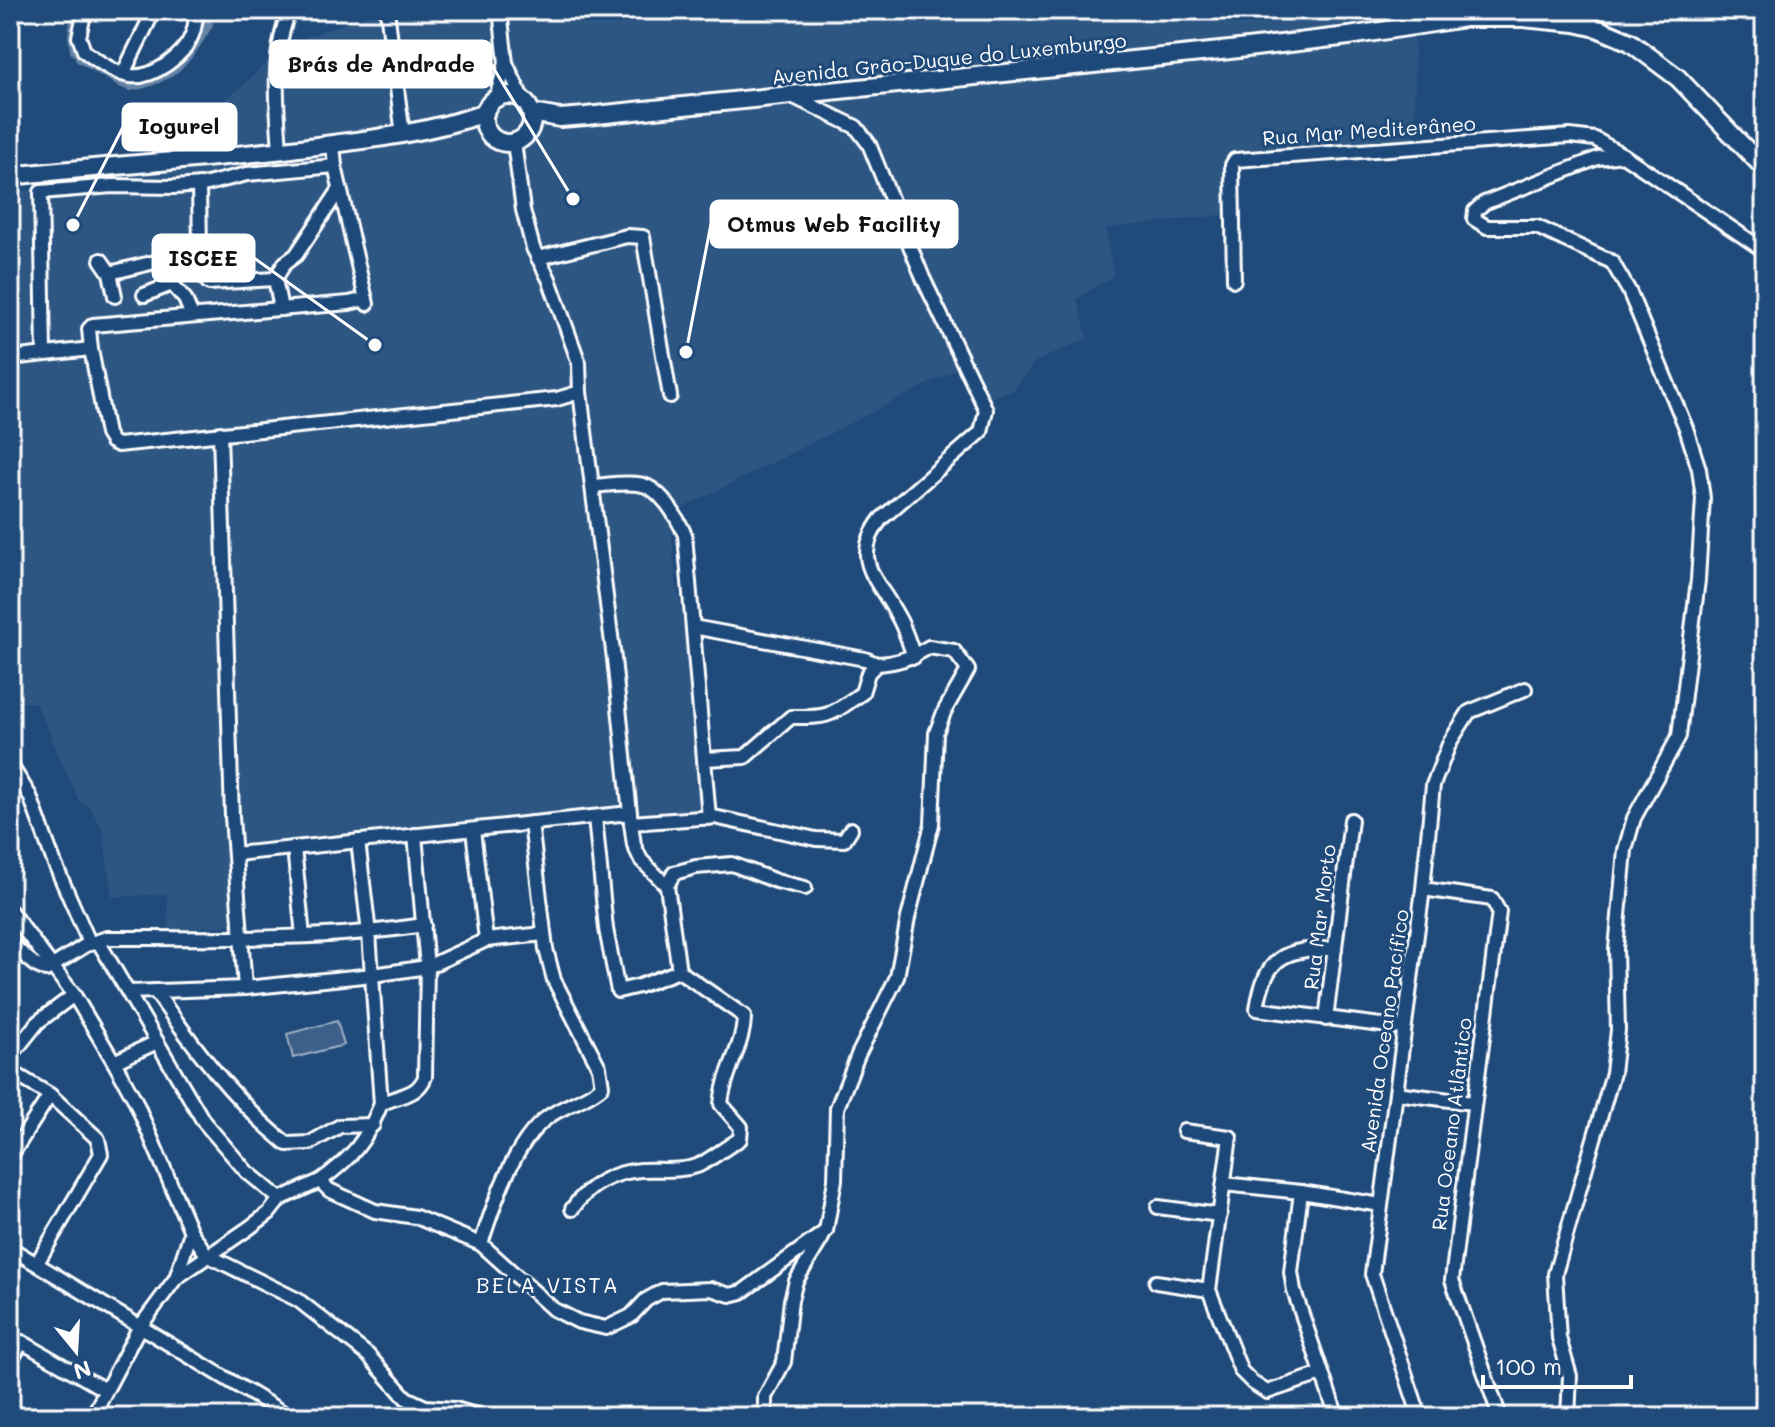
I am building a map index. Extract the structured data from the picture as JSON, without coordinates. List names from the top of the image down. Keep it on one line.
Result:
{"streets":{"main road":["Avenida Grão-Duque do Luxemburgo"],"street":["Rua Mar Mediterâneo","Rua Mar Morto","Avenida Oceano Pacífico","Rua Oceano Atlântico"]},"crossings":[["Avenida Oceano Pacífico","Rua Oceano Atlântico"]],"districts":["BELA VISTA"],"places":["Brás de Andrade","Iogurel","ISCEE","Otmus Web Facility"],"scale_bar":"100 m","north":"bottom"}
